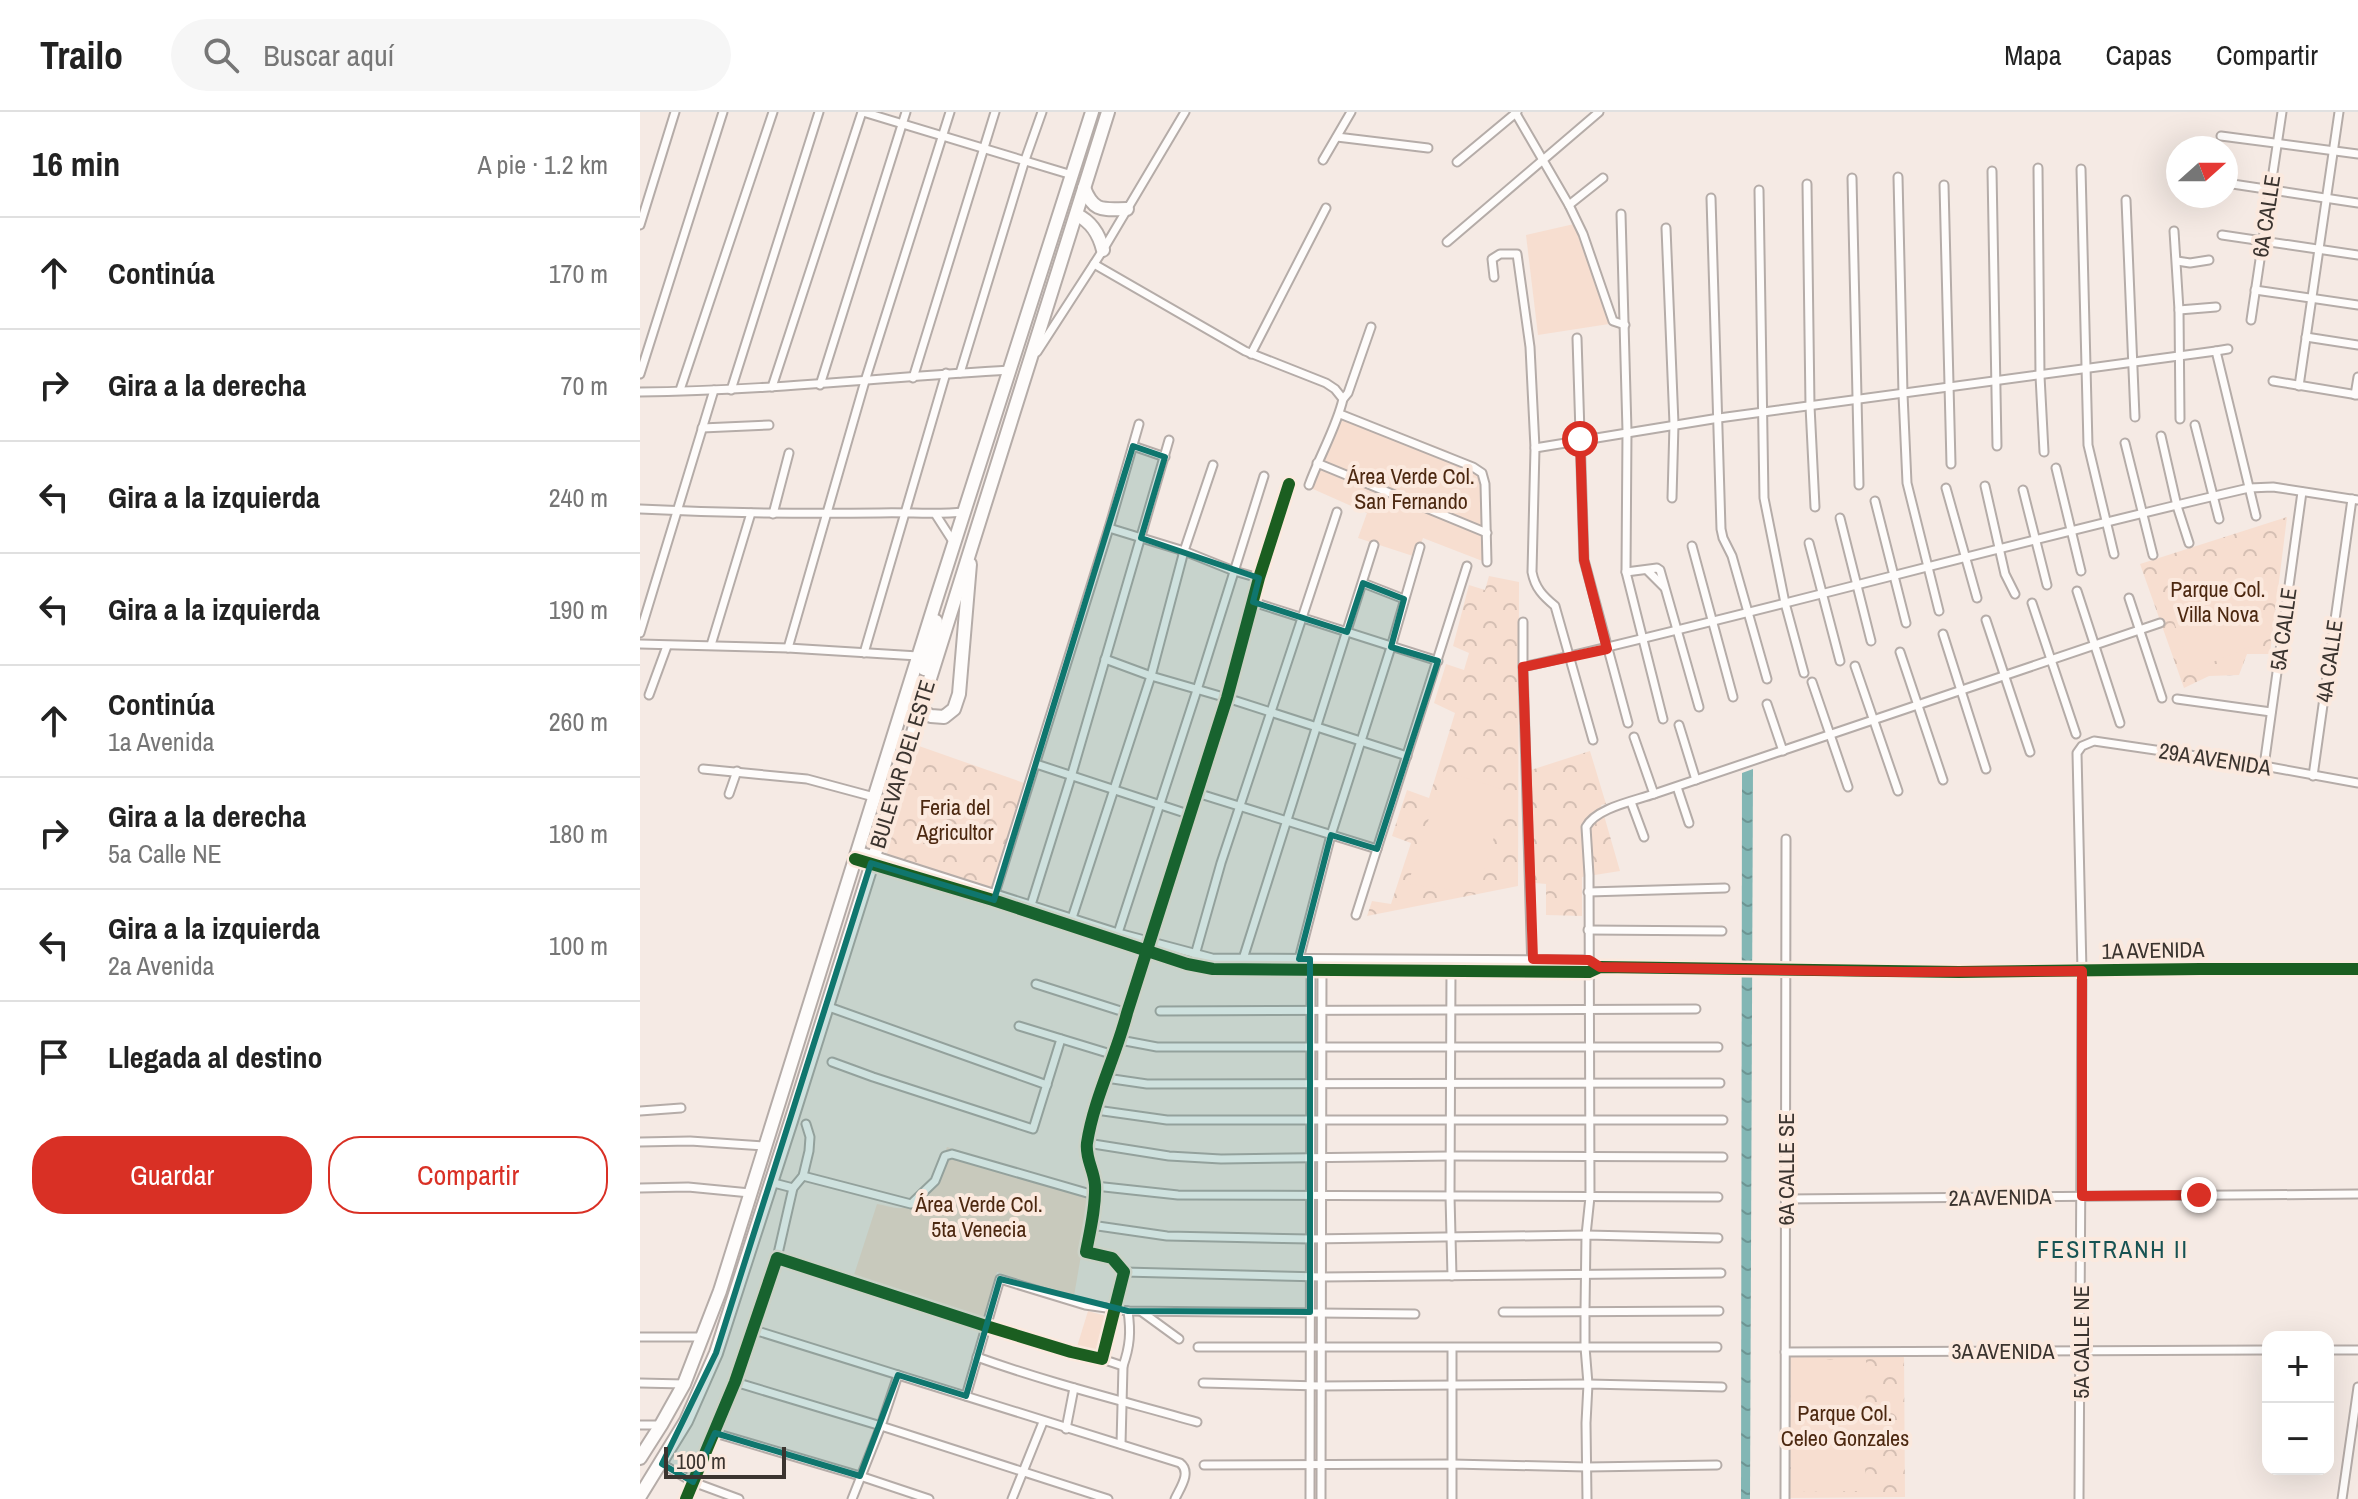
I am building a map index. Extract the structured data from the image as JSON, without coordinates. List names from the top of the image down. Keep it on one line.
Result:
{"streets":{"highway":["BULEVAR DEL ESTE"],"street":["6A CALLE","5A CALLE","4A CALLE","29A AVENIDA","1A AVENIDA","6A CALLE SE","2A AVENIDA","5A CALLE NE","3A AVENIDA"]},"crossings":[["5A CALLE","29A AVENIDA"],["4A CALLE","29A AVENIDA"],["29A AVENIDA","5A CALLE NE"],["1A AVENIDA","6A CALLE SE"],["1A AVENIDA","5A CALLE NE"],["6A CALLE SE","2A AVENIDA"],["6A CALLE SE","3A AVENIDA"],["2A AVENIDA","5A CALLE NE"],["5A CALLE NE","3A AVENIDA"]],"districts":["FESITRANH II"],"parks":["Área Verde Col. San Fernando","Parque Col. Villa Nova","Feria del Agricultor","Área Verde Col. 5ta Venecia","Parque Col. Celeo Gonzales"],"scale_bar":"100 m","north":"right","page":{"header":"Trailo","search":"Buscar aquí","nav":["Mapa","Capas","Compartir"],"heading":["16 min","A pie · 1.2 km"],"list":[["Continúa","170 m"],["Gira a la derecha","70 m"],["Gira a la izquierda","240 m"],["Gira a la izquierda","190 m"],["Continúa","1a Avenida","260 m"],["Gira a la derecha","5a Calle NE","180 m"],["Gira a la izquierda","2a Avenida","100 m"],"Llegada al destino"],"buttons":["Guardar","Compartir"],"map_buttons":["+","−"],"scale":"100 m"}}
